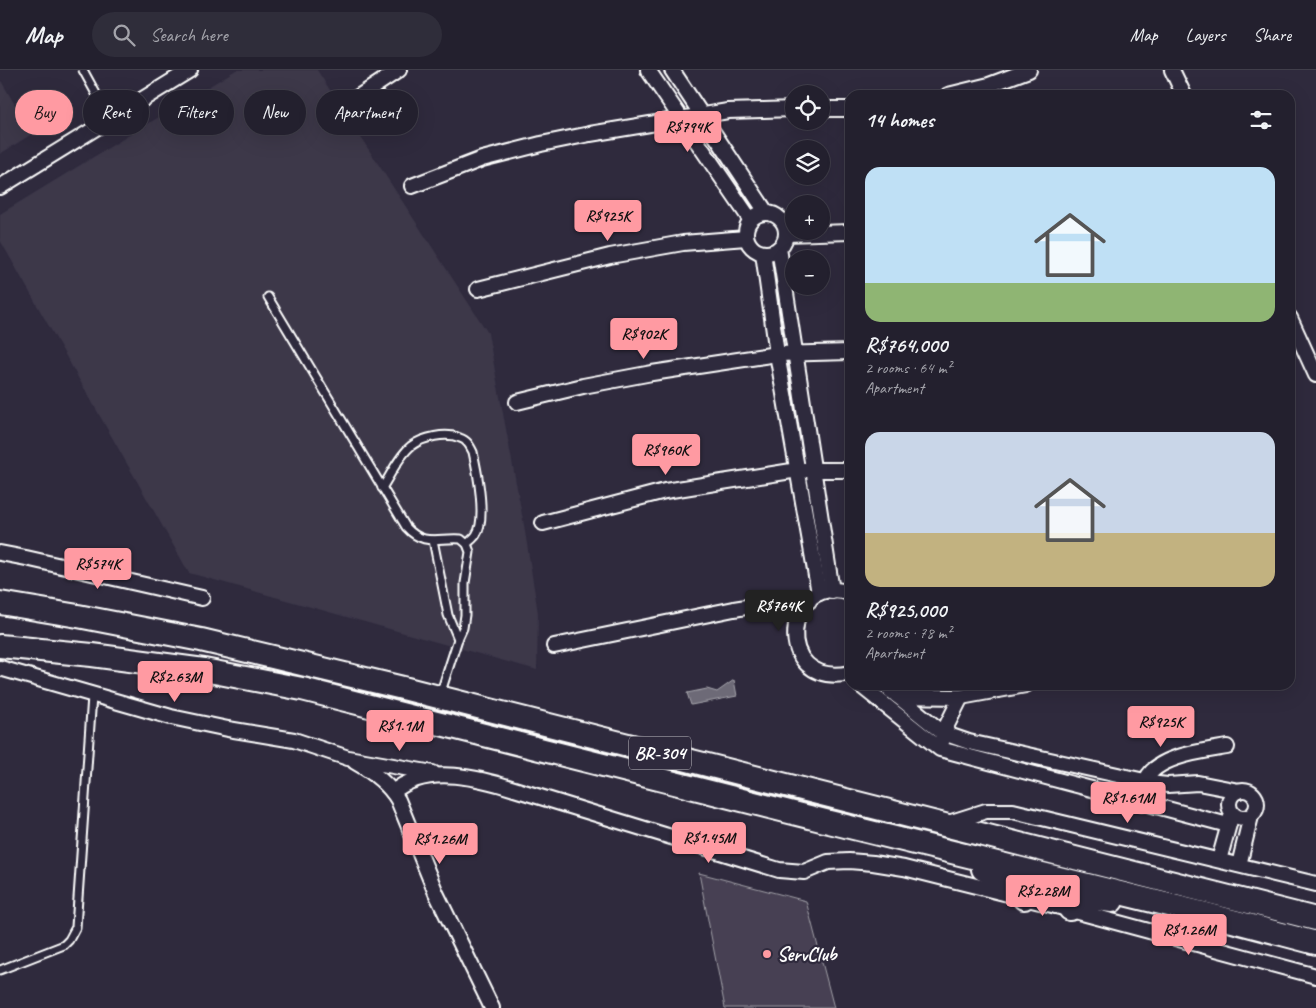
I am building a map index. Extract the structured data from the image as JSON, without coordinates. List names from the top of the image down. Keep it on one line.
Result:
{"streets":{"highway":["BR-304"]},"places":["ServClub"],"page":{"header":"Map","search":"Search here","nav":["Map","Layers","Share"],"map_buttons":["+","−"],"chip":["Buy","Rent","Filters","New","Apartment"],"heading":"14 homes","price":["R$794K","R$925K","R$902K","R$960K","R$574K","R$764K","R$2.63M","R$925K","R$1.1M","R$1.61M","R$1.45M","R$1.26M","R$2.28M","R$1.26M"],"list":[{"name":"R$764,000","note":"2 rooms · 64 m² · Apartment"},{"name":"R$925,000","note":"2 rooms · 78 m² · Apartment"}]}}
